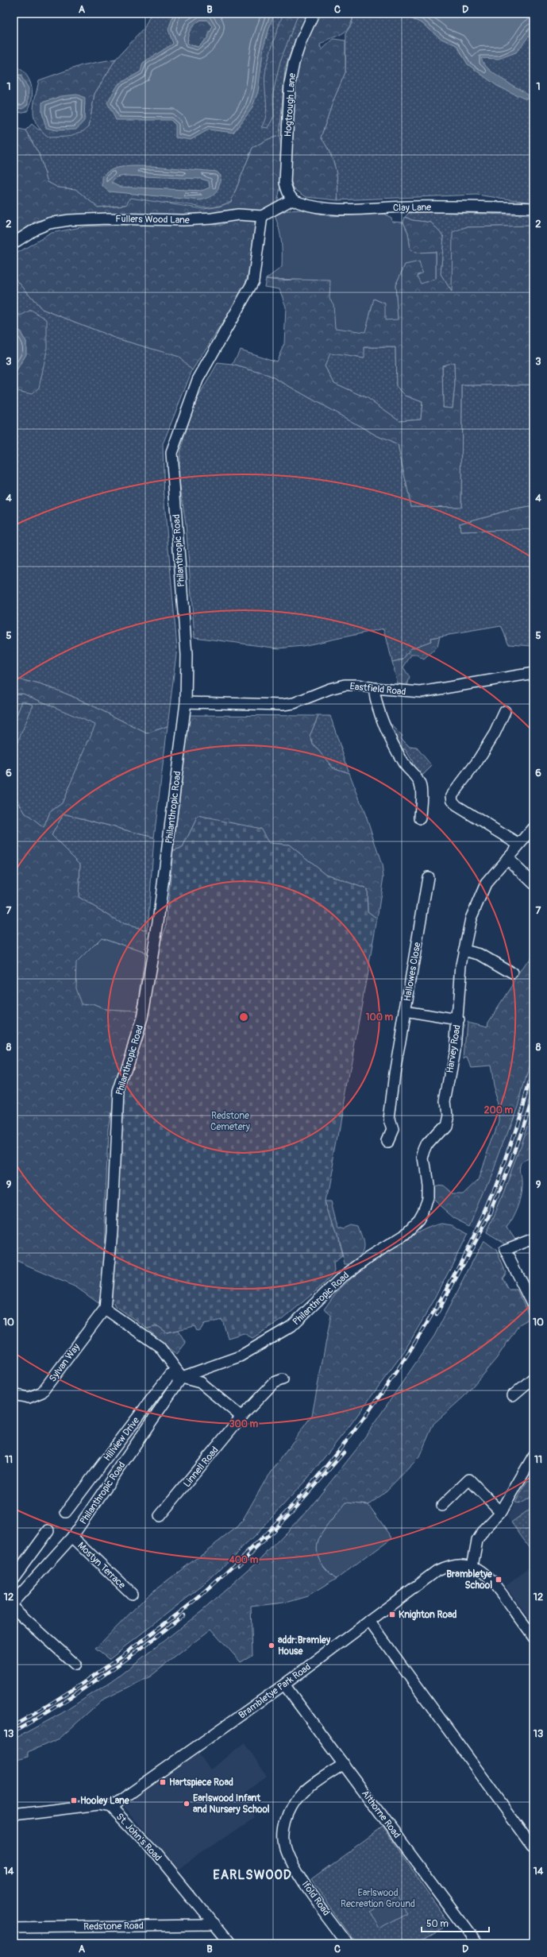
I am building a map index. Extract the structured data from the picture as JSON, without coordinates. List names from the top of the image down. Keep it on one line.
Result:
{"streets":{"street":["Hogtrough Lane","Clay Lane","Fullers Wood Lane","Philanthropic Road","Eastfield Road","Hallowes Close","Harvey Road","Sylvan Way","Hillview Drive","Linnell Road","Mostyn Terrace","Brambletye Park Road","Althorne Road","St. John's Road","Ifold Road","Redstone Road"]},"crossings":[["Hogtrough Lane","Clay Lane"],["Fullers Wood Lane","Philanthropic Road"],["Philanthropic Road","Eastfield Road"],["Philanthropic Road","Harvey Road"],["Philanthropic Road","Sylvan Way"],["Philanthropic Road","Hillview Drive"],["Philanthropic Road","Mostyn Terrace"],["Brambletye Park Road","Althorne Road"],["Brambletye Park Road","St. John's Road"],["Althorne Road","Ifold Road"],["St. John's Road","Redstone Road"]],"districts":["EARLSWOOD"],"parks":["Redstone Cemetery","Earlswood Recreation Ground"],"places":{"transit":["Brambletye School","Knighton Road","Hartspiece Road","Hooley Lane"],"other":["addr:Bramley House","Earlswood Infant and Nursery School"]},"scale_bar":"50 m","grid":{"columns":["A","B","C","D"],"rows":["1","2","3","4","5","6","7","8","9","10","11","12","13","14"]},"rings":["100 m","200 m","300 m","400 m"]}
